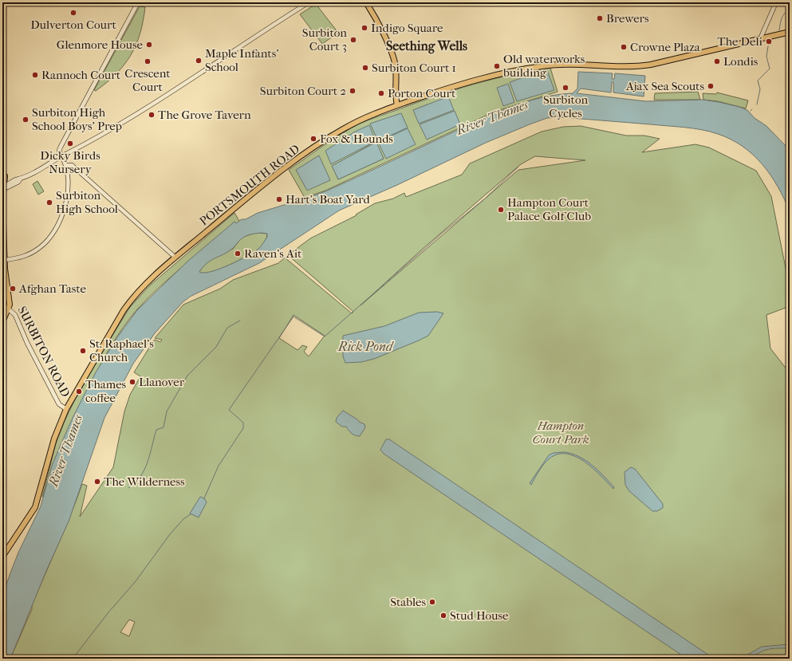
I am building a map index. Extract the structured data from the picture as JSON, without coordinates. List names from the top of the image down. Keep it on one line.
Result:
{"streets":{"main road":["PORTSMOUTH ROAD","SURBITON ROAD"]},"crossings":[["PORTSMOUTH ROAD","SURBITON ROAD"]],"districts":["Seething Wells"],"water":["River Thames","Rick Pond"],"parks":["Hampton Court Park"],"places":["Dulverton Court","Brewers","Indigo Square","Surbiton Court 3","The Deli","Glenmore House","Crowne Plaza","Maple Infants' School","Crescent Court","Londis","Old waterworks building","Surbiton Court 1","Rannoch Court","Ajax Sea Scouts","Surbiton Cycles","Surbiton Court 2","Porton Court","The Grove Tavern","Surbiton High School Boys' Prep","Fox & Hounds","Dicky Birds Nursery","Hart's Boat Yard","Surbiton High School","Hampton Court Palace Golf Club","Raven's Ait","Afghan Taste","St. Raphael's Church","Llanover","Thames coffee","The Wilderness","Stables","Stud House"]}
